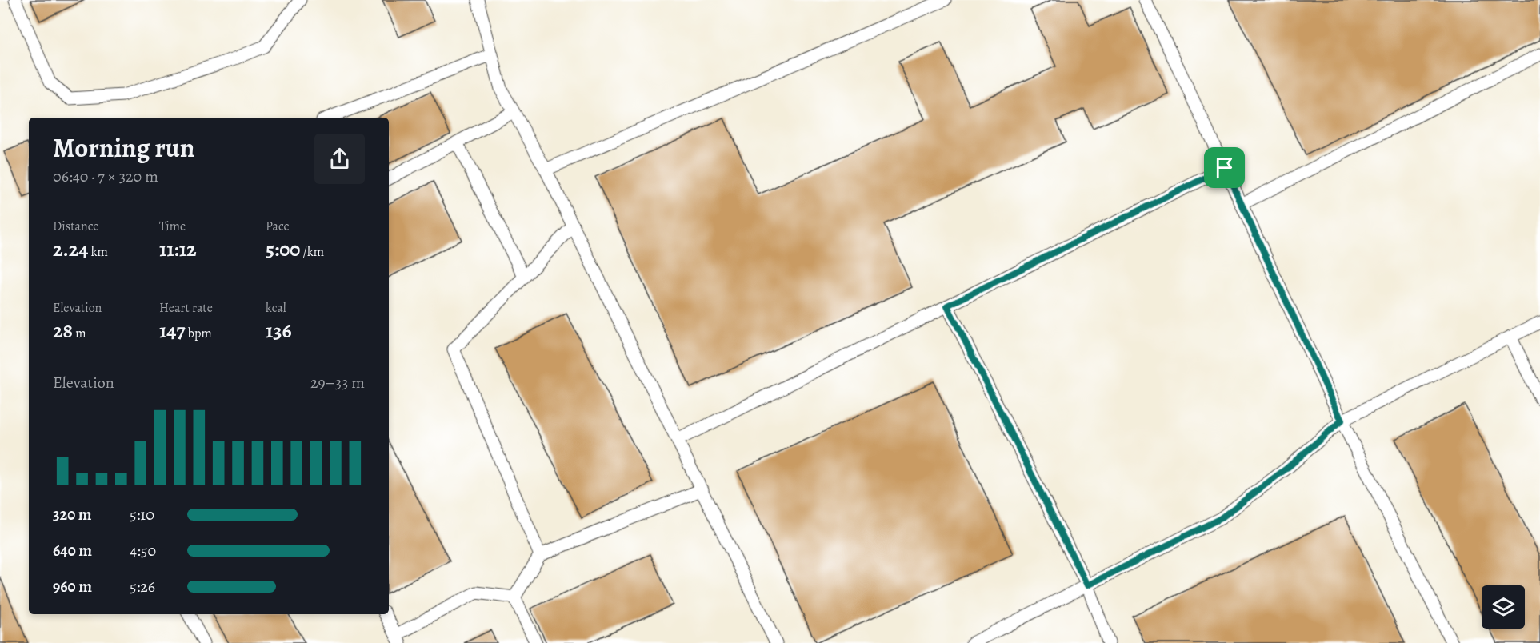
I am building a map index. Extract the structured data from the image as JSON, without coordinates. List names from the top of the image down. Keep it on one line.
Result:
{"page":{"heading":["Morning run","06:40 · 7 × 320 m"],"stats":[["Distance","2.24 km"],["Time","11:12"],["Pace","5:00 /km"],["Elevation","28 m"],["Heart rate","147 bpm"],["kcal","136"]],"chart":["Elevation","29–33 m"],"list":[{"name":"320 m","note":"5:10"},{"name":"640 m","note":"4:50"},{"name":"960 m","note":"5:26"}]}}
